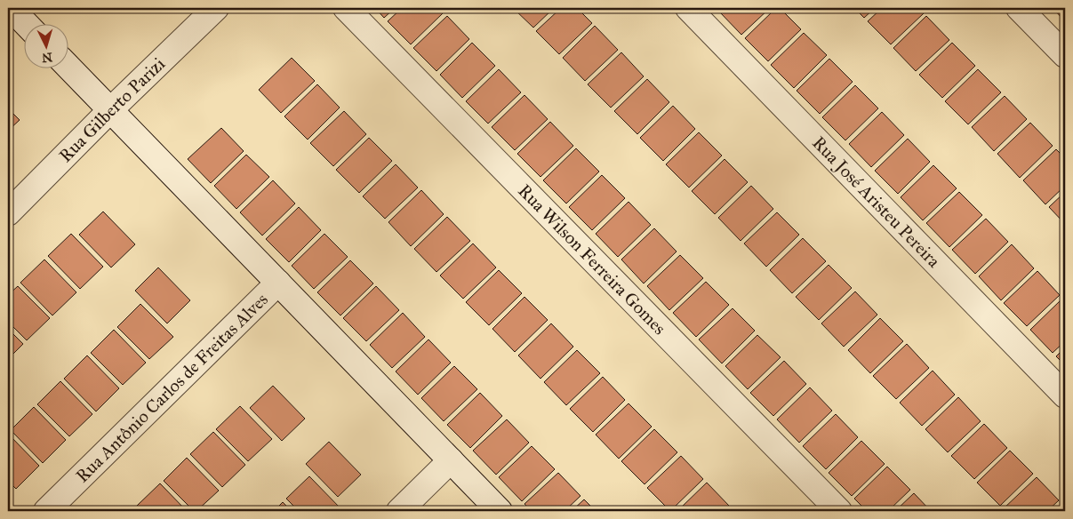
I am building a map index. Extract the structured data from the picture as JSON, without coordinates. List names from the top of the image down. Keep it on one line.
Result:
{"streets":{"street":["Rua Gilberto Parizi","Rua José Aristeu Pereira","Rua Wilson Ferreira Gomes","Rua Antônio Carlos de Freitas Alves"]},"north":"bottom"}
